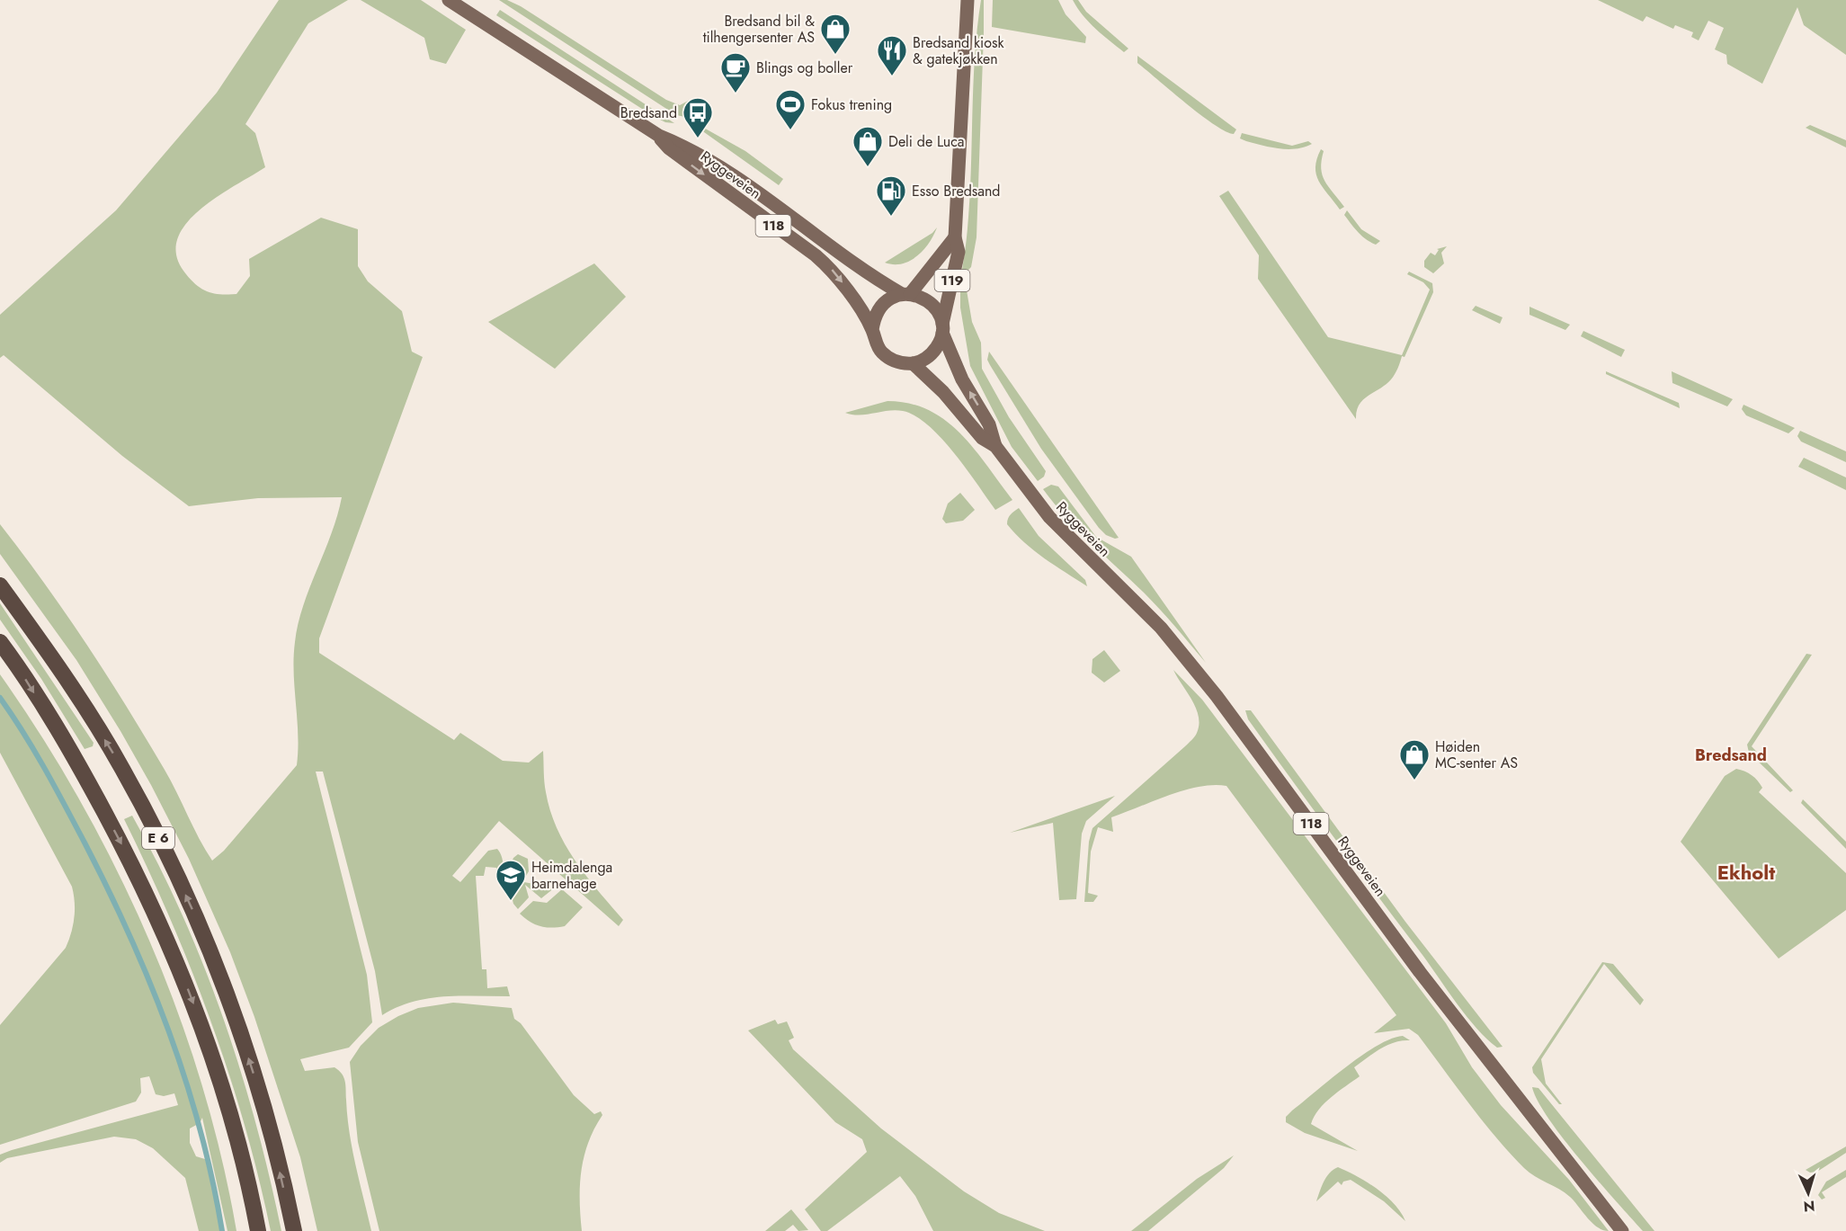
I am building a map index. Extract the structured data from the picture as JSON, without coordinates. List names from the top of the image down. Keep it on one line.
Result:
{"streets":{"highway":["E 6"],"main road":["Ryggeveien","118","119"]},"crossings":[["Ryggeveien","118"],["Ryggeveien","119"],["118","119"]],"districts":["Bredsand","Ekholt"],"places":{"shop":["Bredsand bil & tilhengersenter AS","Deli de Luca","Høiden MC-senter AS"],"restaurant":["Bredsand kiosk & gatekjøkken"],"cafe":["Blings og boller"],"sports":["Fokus trening"],"bus stop":["Bredsand"],"fuel station":["Esso Bredsand"],"school or university":["Heimdalenga barnehage"]},"north":"bottom"}
